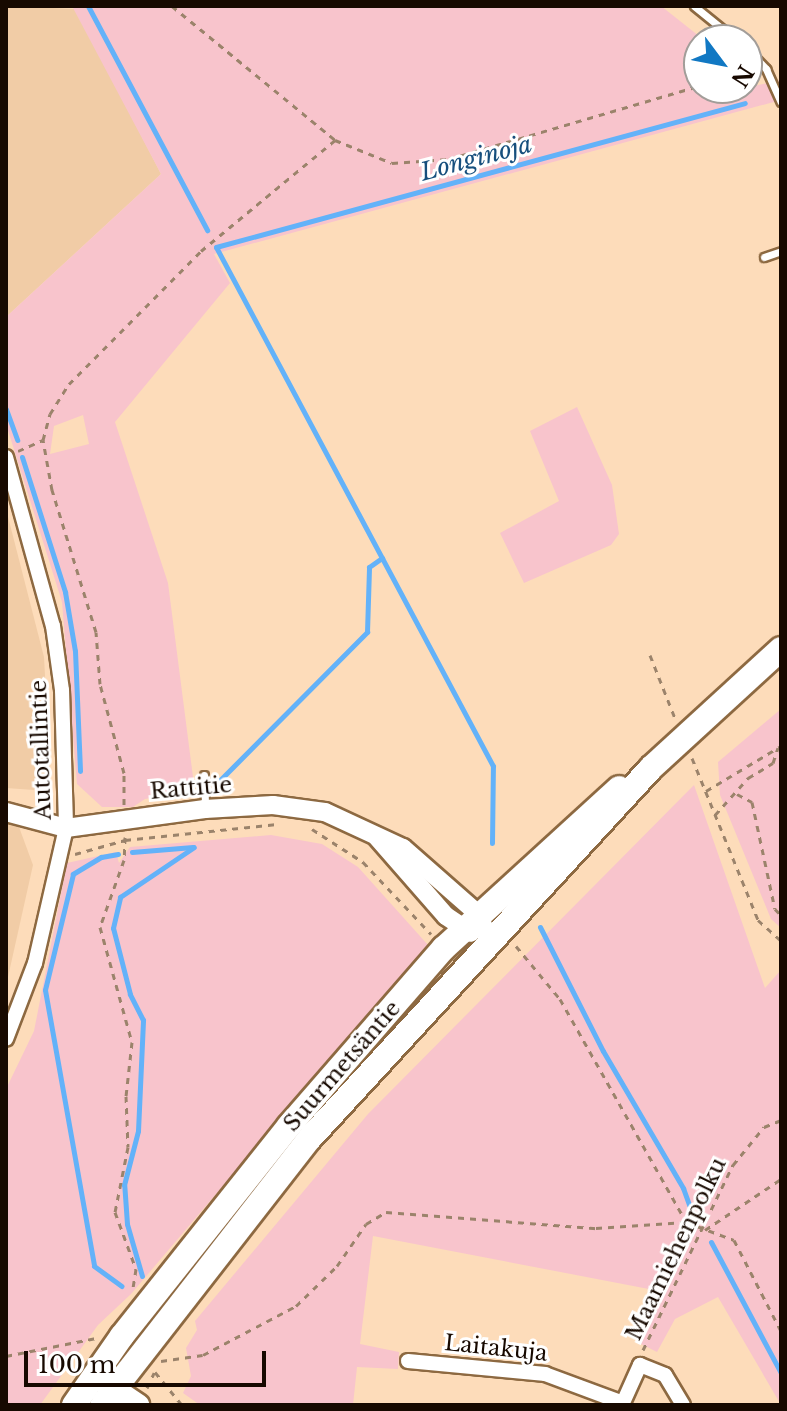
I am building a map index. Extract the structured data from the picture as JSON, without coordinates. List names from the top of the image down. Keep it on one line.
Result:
{"streets":{"main road":["Suurmetsäntie"],"street":["Autotallintie","Rattitie","Laitakuja"],"path":["Maamiehenpolku"]},"crossings":[["Autotallintie","Rattitie"],["Rattitie","Suurmetsäntie"]],"water":["Longinoja"],"scale_bar":"100 m","north":"bottom right"}
